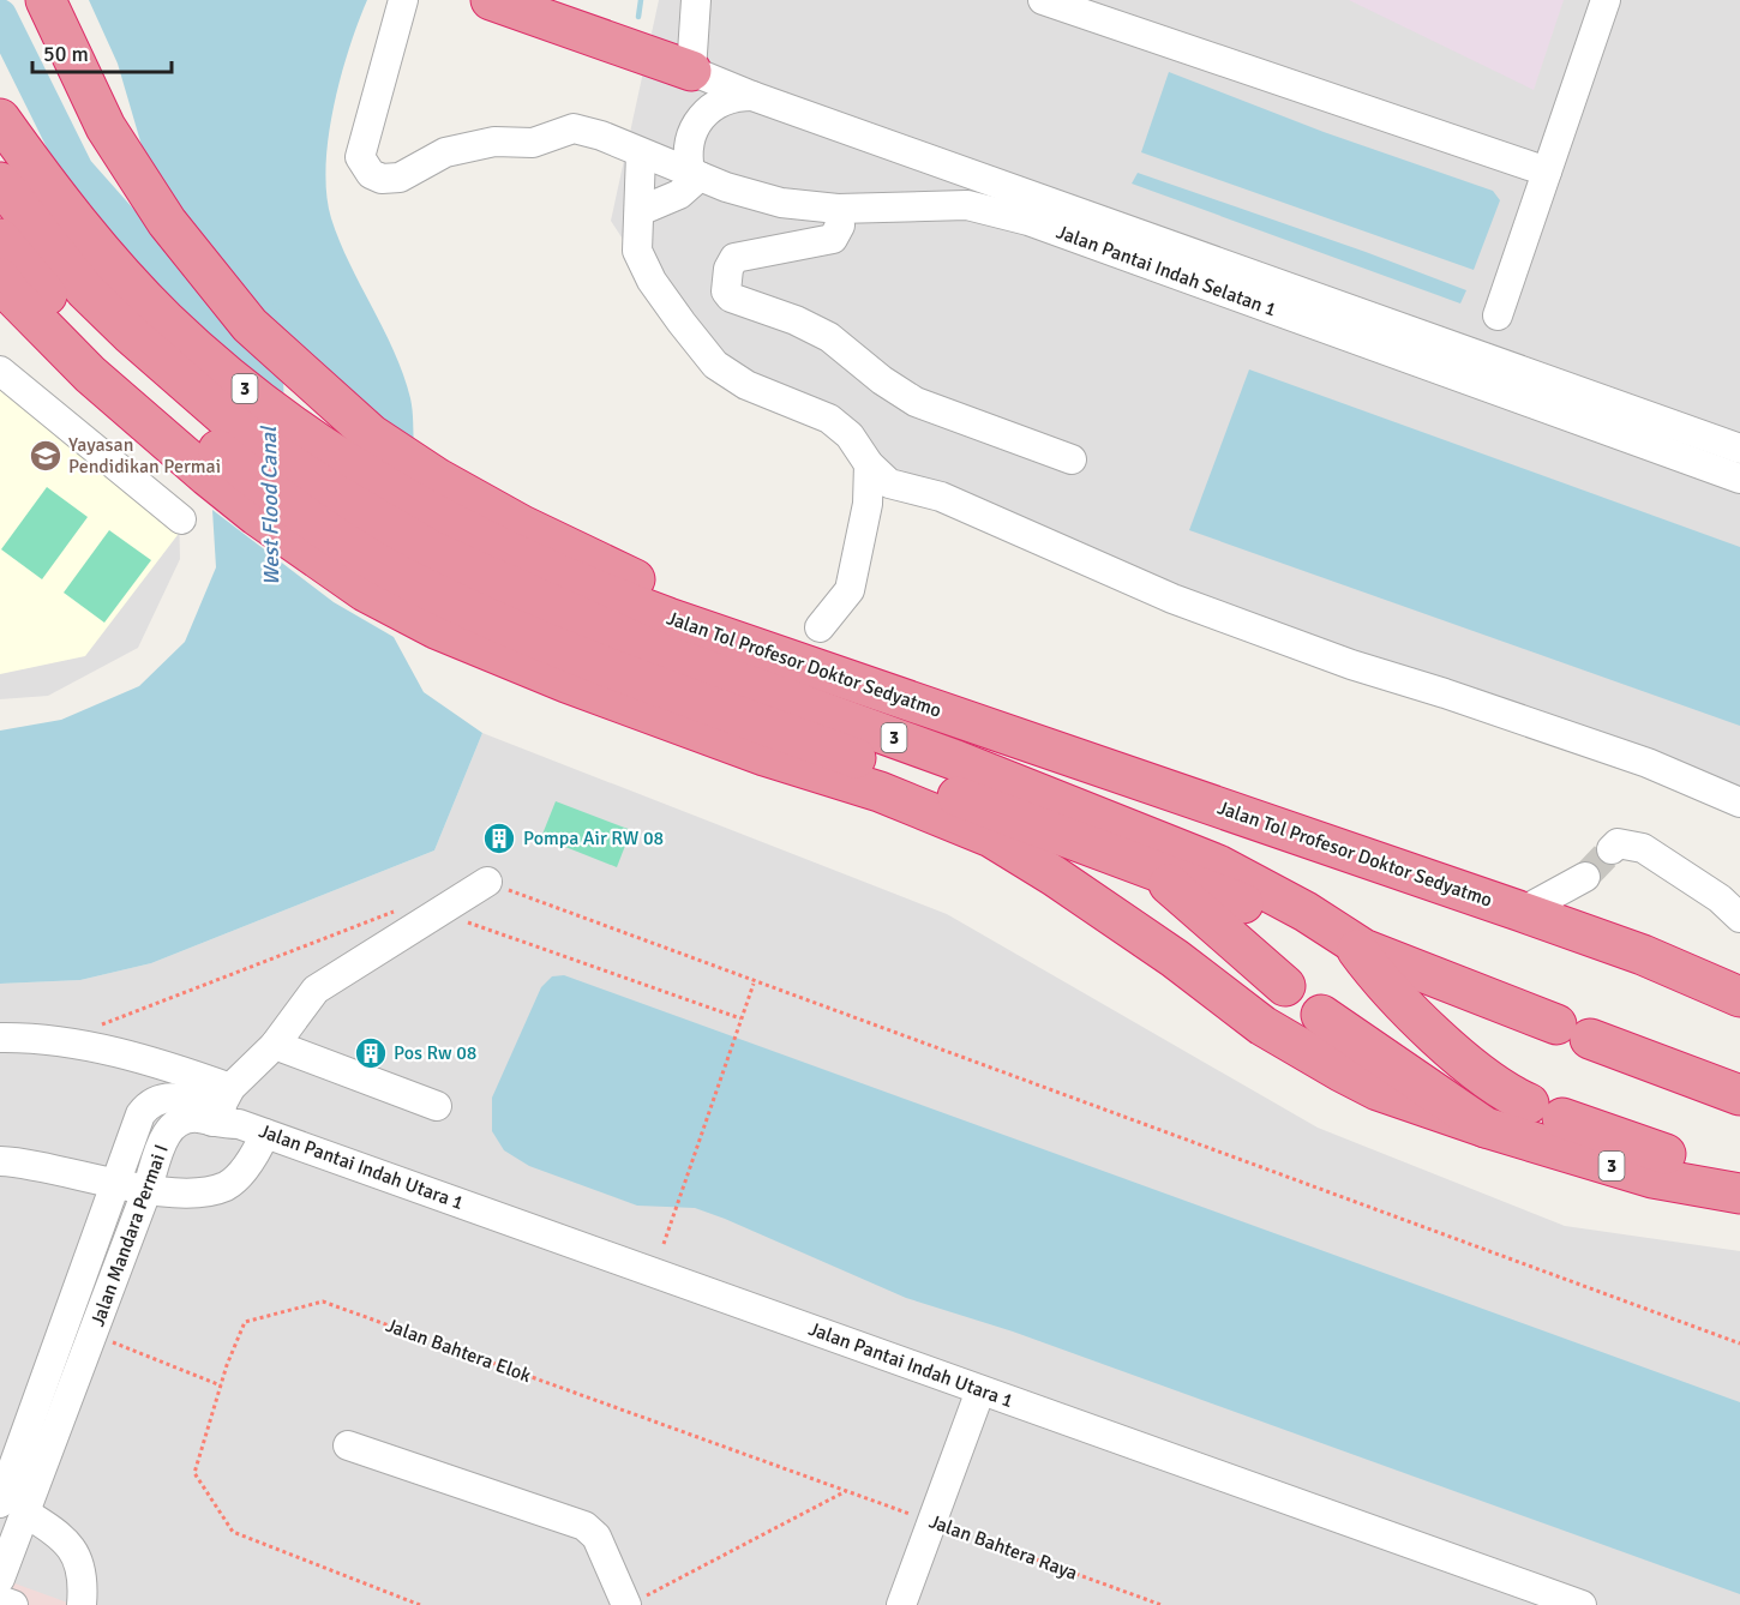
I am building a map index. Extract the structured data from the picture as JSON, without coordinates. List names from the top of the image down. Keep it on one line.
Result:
{"streets":{"highway":["3","Jalan Tol Profesor Doktor Sedyatmo"],"street":["Jalan Pantai Indah Selatan 1","Jalan Pantai Indah Utara 1","Jalan Mandara Permai I"],"path":["Jalan Bahtera Elok","Jalan Bahtera Raya"]},"crossings":[["3","Jalan Tol Profesor Doktor Sedyatmo"],["Jalan Pantai Indah Utara 1","Jalan Mandara Permai I"],["Jalan Bahtera Elok","Jalan Bahtera Raya"]],"water":["West Flood Canal"],"places":{"school or university":["Yayasan Pendidikan Permai"],"building":["Pompa Air RW 08","Pos Rw 08"]},"scale_bar":"50 m"}
